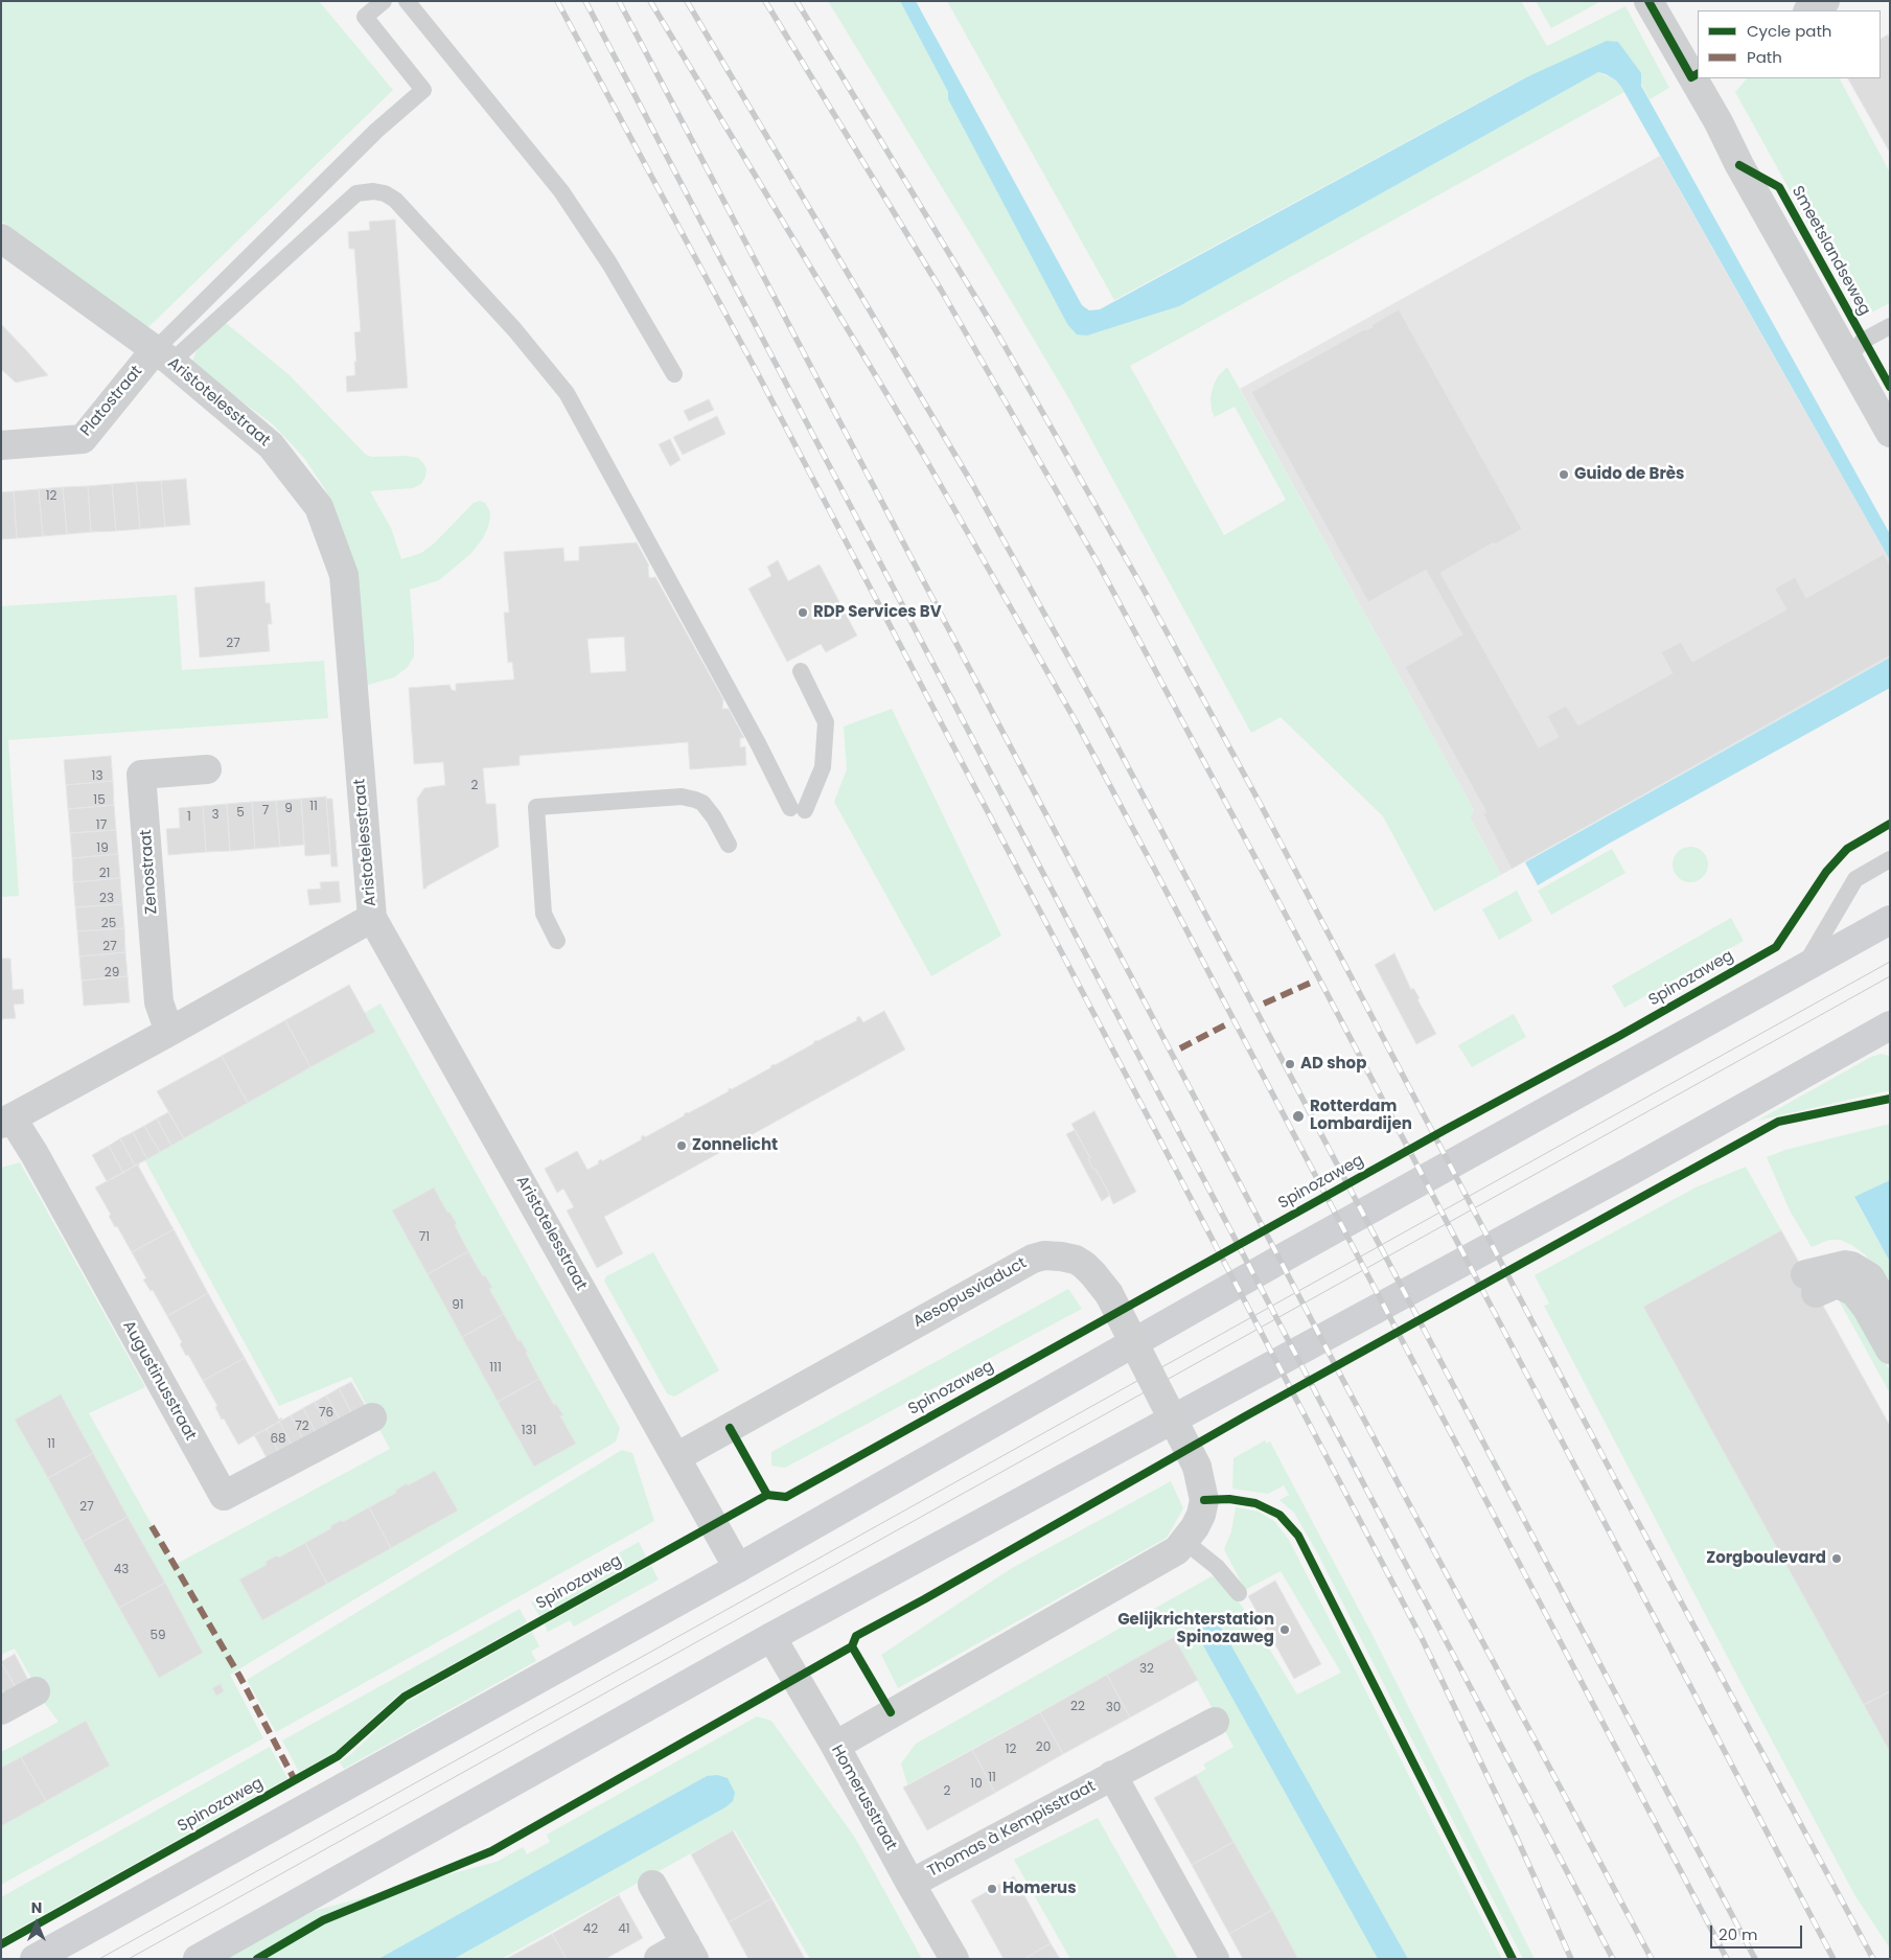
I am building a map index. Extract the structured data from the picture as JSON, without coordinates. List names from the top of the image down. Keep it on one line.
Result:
{"streets":{"street":["Platostraat","Aristotelesstraat","Zenostraat","Aesopusviaduct","Augustinusstraat","Homerusstraat","Thomas à Kempisstraat"],"lane":["Smeetslandseweg"],"cycle path":["Spinozaweg"]},"crossings":[["Platostraat","Aristotelesstraat"],["Aristotelesstraat","Aesopusviaduct"],["Aesopusviaduct","Homerusstraat"],["Homerusstraat","Thomas à Kempisstraat"]],"places":["Guido de Brès","RDP Services BV","AD shop","Rotterdam Lombardijen","Zonnelicht","Zorgboulevard","Gelijkrichterstation Spinozaweg","Homerus"],"house_numbers":["12","27","13","2","15","11","9","7","5","3","1","17","19","21","23","25","27","29","71","91","111","76","72","131","68","11","27","43","59","32","22","30","20","12","11","10","2","42","41"],"legend":["Cycle path","Path"],"scale_bar":"20 m","north":"top"}
